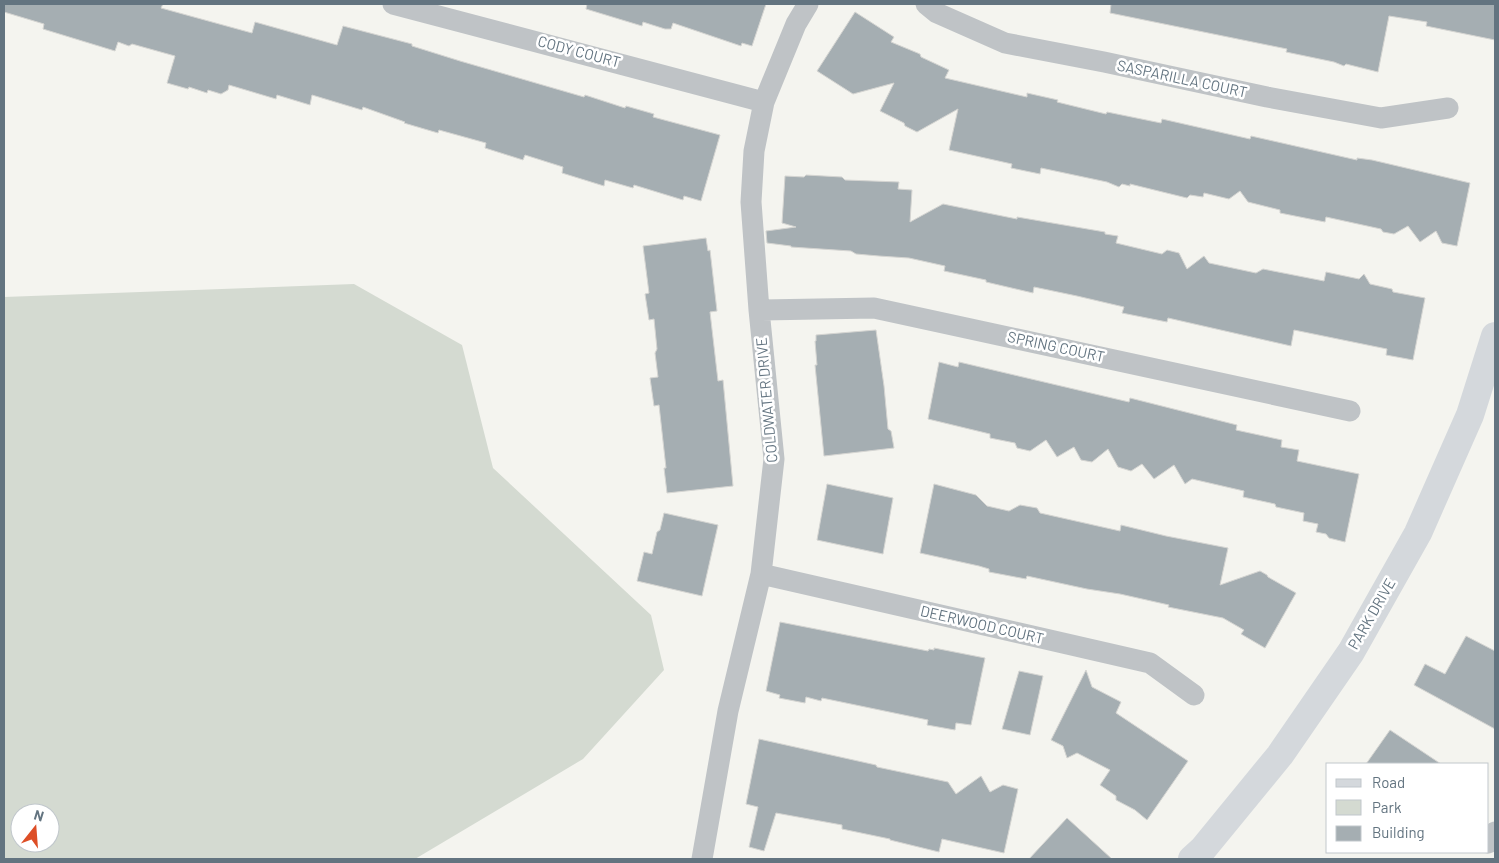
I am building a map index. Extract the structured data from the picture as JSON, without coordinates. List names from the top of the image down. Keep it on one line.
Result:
{"streets":{"street":["CODY COURT","SASPARILLA COURT","SPRING COURT","COLDWATER DRIVE","PARK DRIVE","DEERWOOD COURT"]},"crossings":[["CODY COURT","COLDWATER DRIVE"],["SPRING COURT","COLDWATER DRIVE"],["COLDWATER DRIVE","DEERWOOD COURT"]],"legend":["Road","Park","Building"],"north":"top"}
